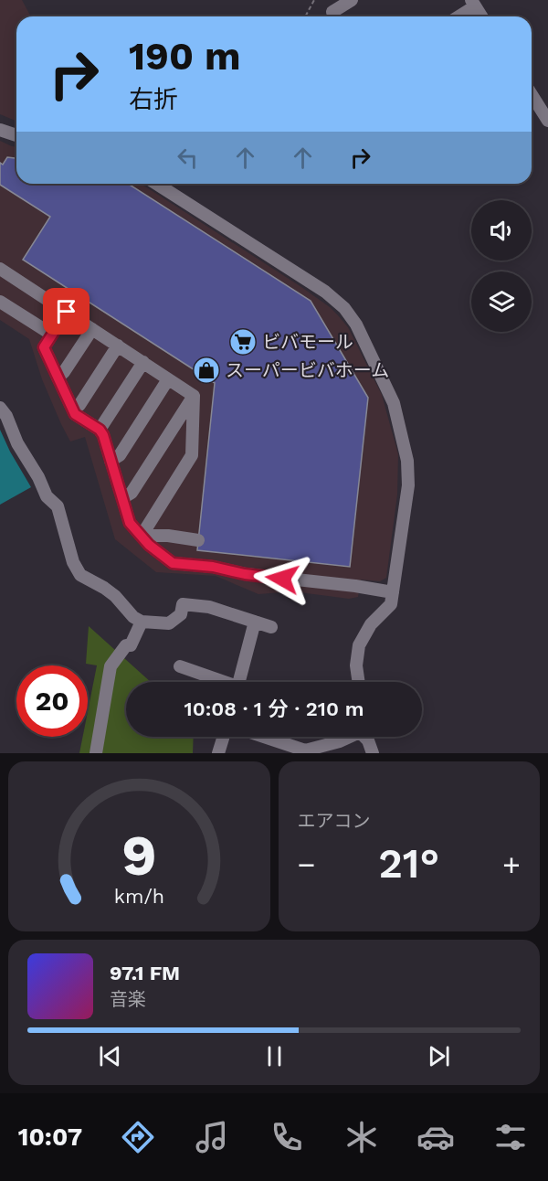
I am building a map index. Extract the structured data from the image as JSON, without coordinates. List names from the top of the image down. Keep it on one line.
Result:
{"places":{"supermarket":["ビバモール"],"shop":["スーパービバホーム"]},"page":{"turn":["190 m","右折"],"limit":"20","trip":"10:08 · 1 分 · 210 m","tile":"エアコン","heat":["−","21°","+"],"song":["97.1 FM","音楽"],"tabs":"10:07","gauge":["9","km/h"]}}
